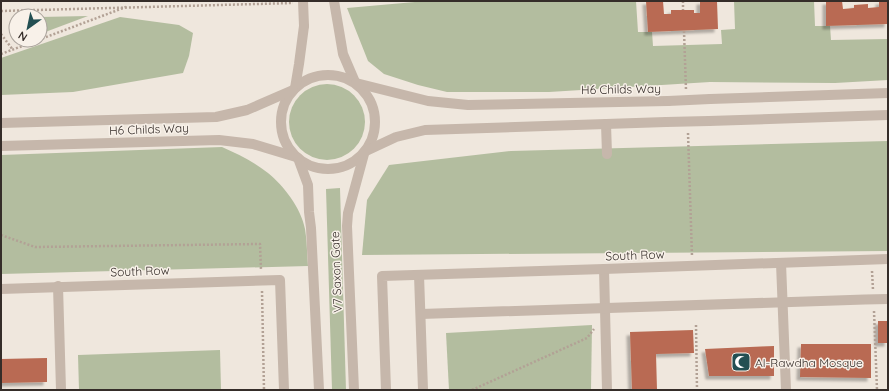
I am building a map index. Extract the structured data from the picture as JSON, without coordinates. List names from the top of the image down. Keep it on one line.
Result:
{"streets":{"street":["H6 Childs Way","South Row","V7 Saxon Gate"]},"crossings":[["H6 Childs Way","V7 Saxon Gate"]],"places":{"mosque":["Al-Rawdha Mosque"]},"north":"bottom left"}
